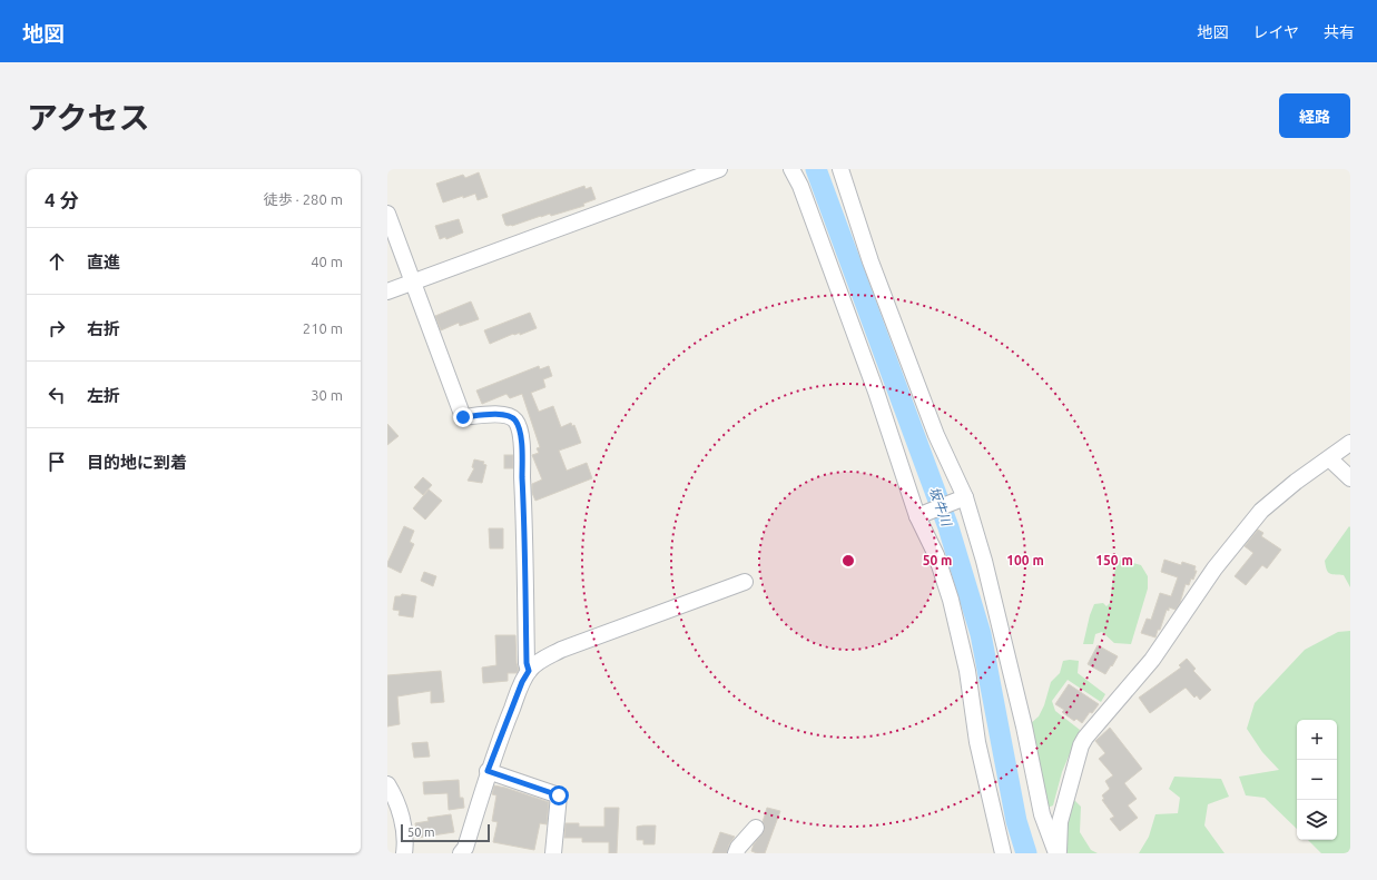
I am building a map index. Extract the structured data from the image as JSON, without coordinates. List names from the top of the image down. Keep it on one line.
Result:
{"water":["坂牛川"],"scale_bar":"50 m","page":{"header":"地図","nav":["地図","レイヤ","共有"],"title":"アクセス","buttons":"経路","heading":["4 分","徒歩 · 280 m"],"list":[["直進","40 m"],["右折","210 m"],["左折","30 m"],"目的地に到着"],"map_buttons":["+","−"],"scale":"50 m"},"rings":["50 m","100 m","150 m"]}
